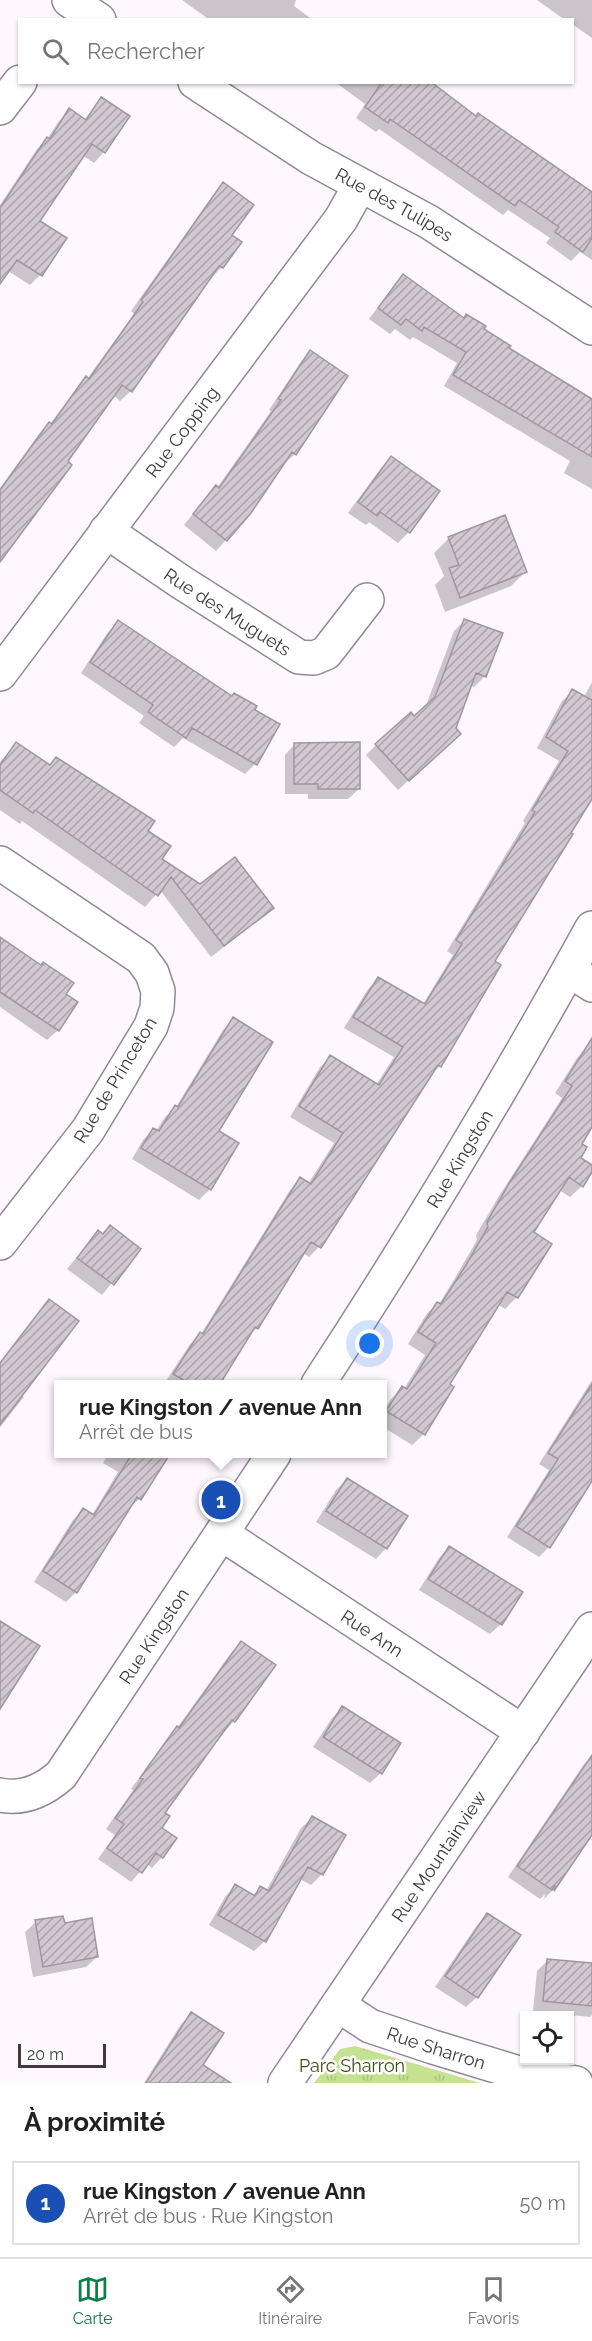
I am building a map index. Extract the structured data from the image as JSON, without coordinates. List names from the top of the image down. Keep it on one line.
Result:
{"streets":{"street":["Rue des Tulipes","Rue Copping","Rue des Muguets","Rue de Princeton","Rue Kingston","Rue Ann","Rue Mountainview","Rue Sharron"]},"crossings":[["Rue des Tulipes","Rue Copping"],["Rue Copping","Rue des Muguets"],["Rue Kingston","Rue Ann"],["Rue Ann","Rue Mountainview"],["Rue Mountainview","Rue Sharron"]],"parks":["Parc Sharron"],"scale_bar":"20 m","page":{"search":"Rechercher","popup":["rue Kingston / avenue Ann","Arrêt de bus"],"pins":"1","scale":"20 m","heading":"À proximité","list":[{"mark":"1","name":"rue Kingston / avenue Ann","note":"Arrêt de bus · Rue Kingston","value":"50 m"}],"nav":["Carte","Itinéraire","Favoris"]}}
